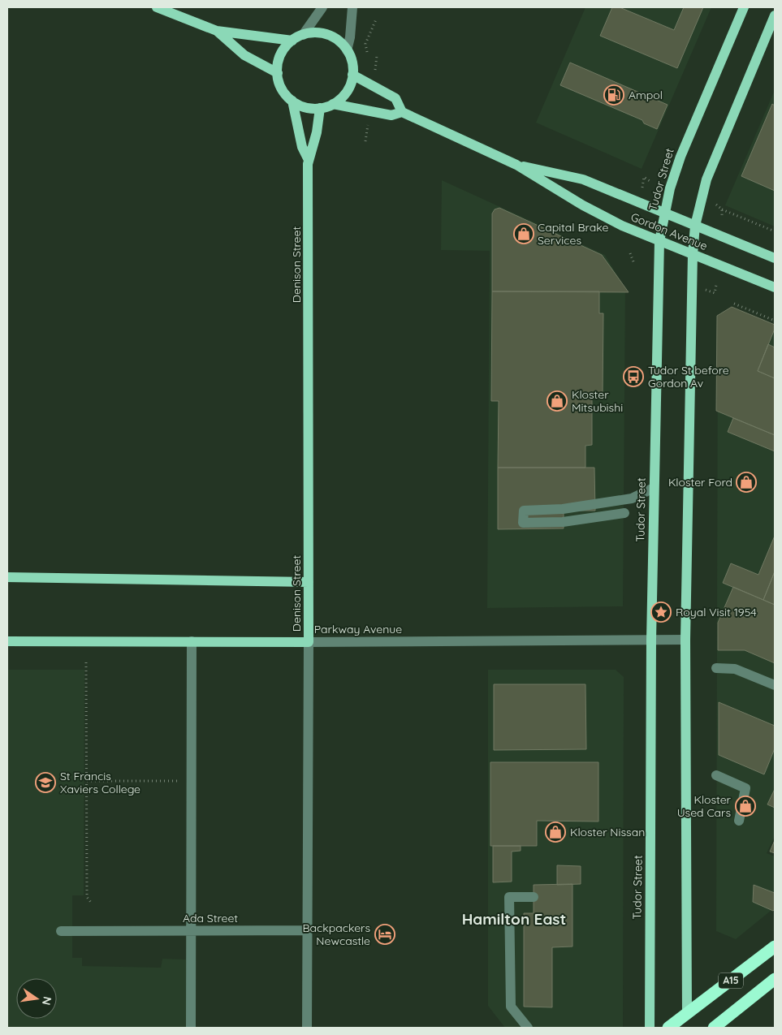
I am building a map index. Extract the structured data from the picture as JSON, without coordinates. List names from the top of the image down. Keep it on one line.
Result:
{"streets":{"highway":["A15"],"main road":["Tudor Street","Gordon Avenue","Denison Street","Parkway Avenue"],"street":["Ada Street"]},"crossings":[["Tudor Street","Gordon Avenue"],["Tudor Street","Parkway Avenue"],["Gordon Avenue","Denison Street"],["Denison Street","Parkway Avenue"],["Denison Street","Ada Street"]],"districts":["Hamilton East"],"places":{"fuel station":["Ampol"],"shop":["Capital Brake Services","Kloster Mitsubishi","Kloster Ford","Kloster Used Cars","Kloster Nissan"],"bus stop":["Tudor St before Gordon Av"],"place":["Royal Visit 1954"],"school or university":["St Francis Xaviers College"],"hotel":["Backpackers Newcastle"]},"north":"right"}
